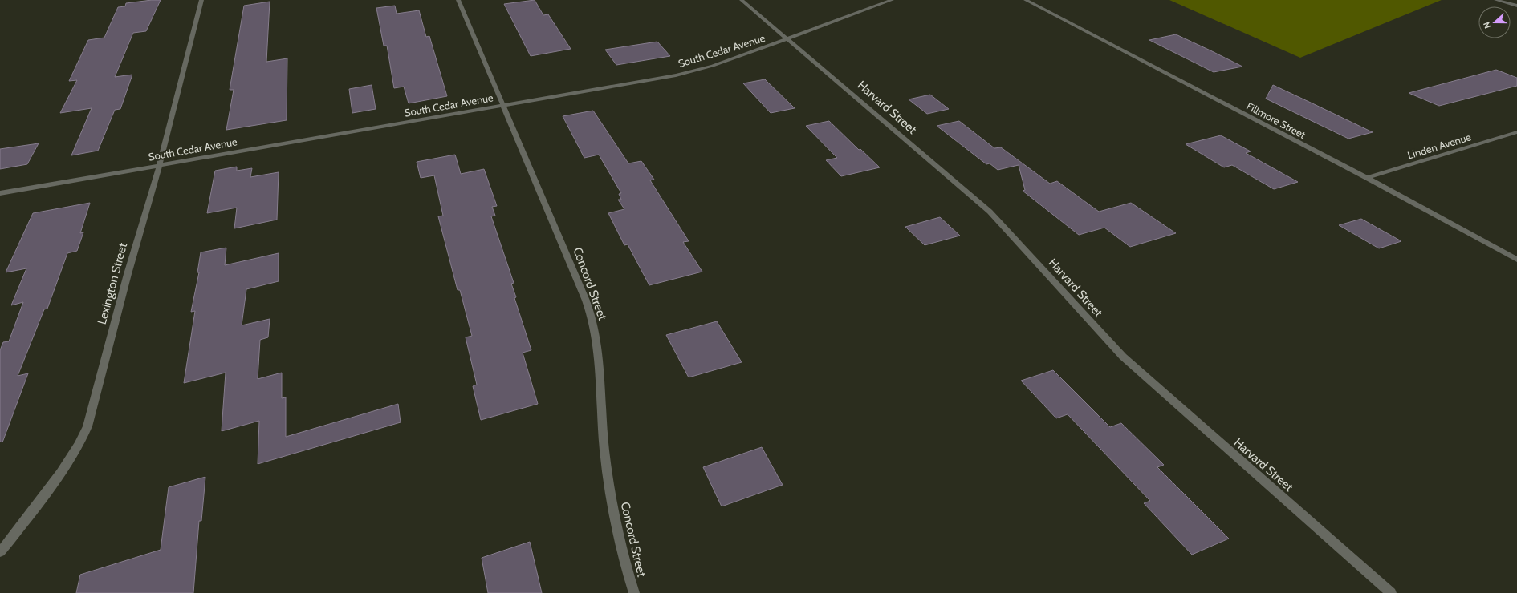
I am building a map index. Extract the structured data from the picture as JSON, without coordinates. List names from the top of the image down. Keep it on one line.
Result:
{"streets":{"street":["South Cedar Avenue","Harvard Street","Fillmore Street","Linden Avenue","Lexington Street","Concord Street"]},"crossings":[["South Cedar Avenue","Harvard Street"],["South Cedar Avenue","Lexington Street"],["South Cedar Avenue","Concord Street"],["Fillmore Street","Linden Avenue"]],"north":"left"}
